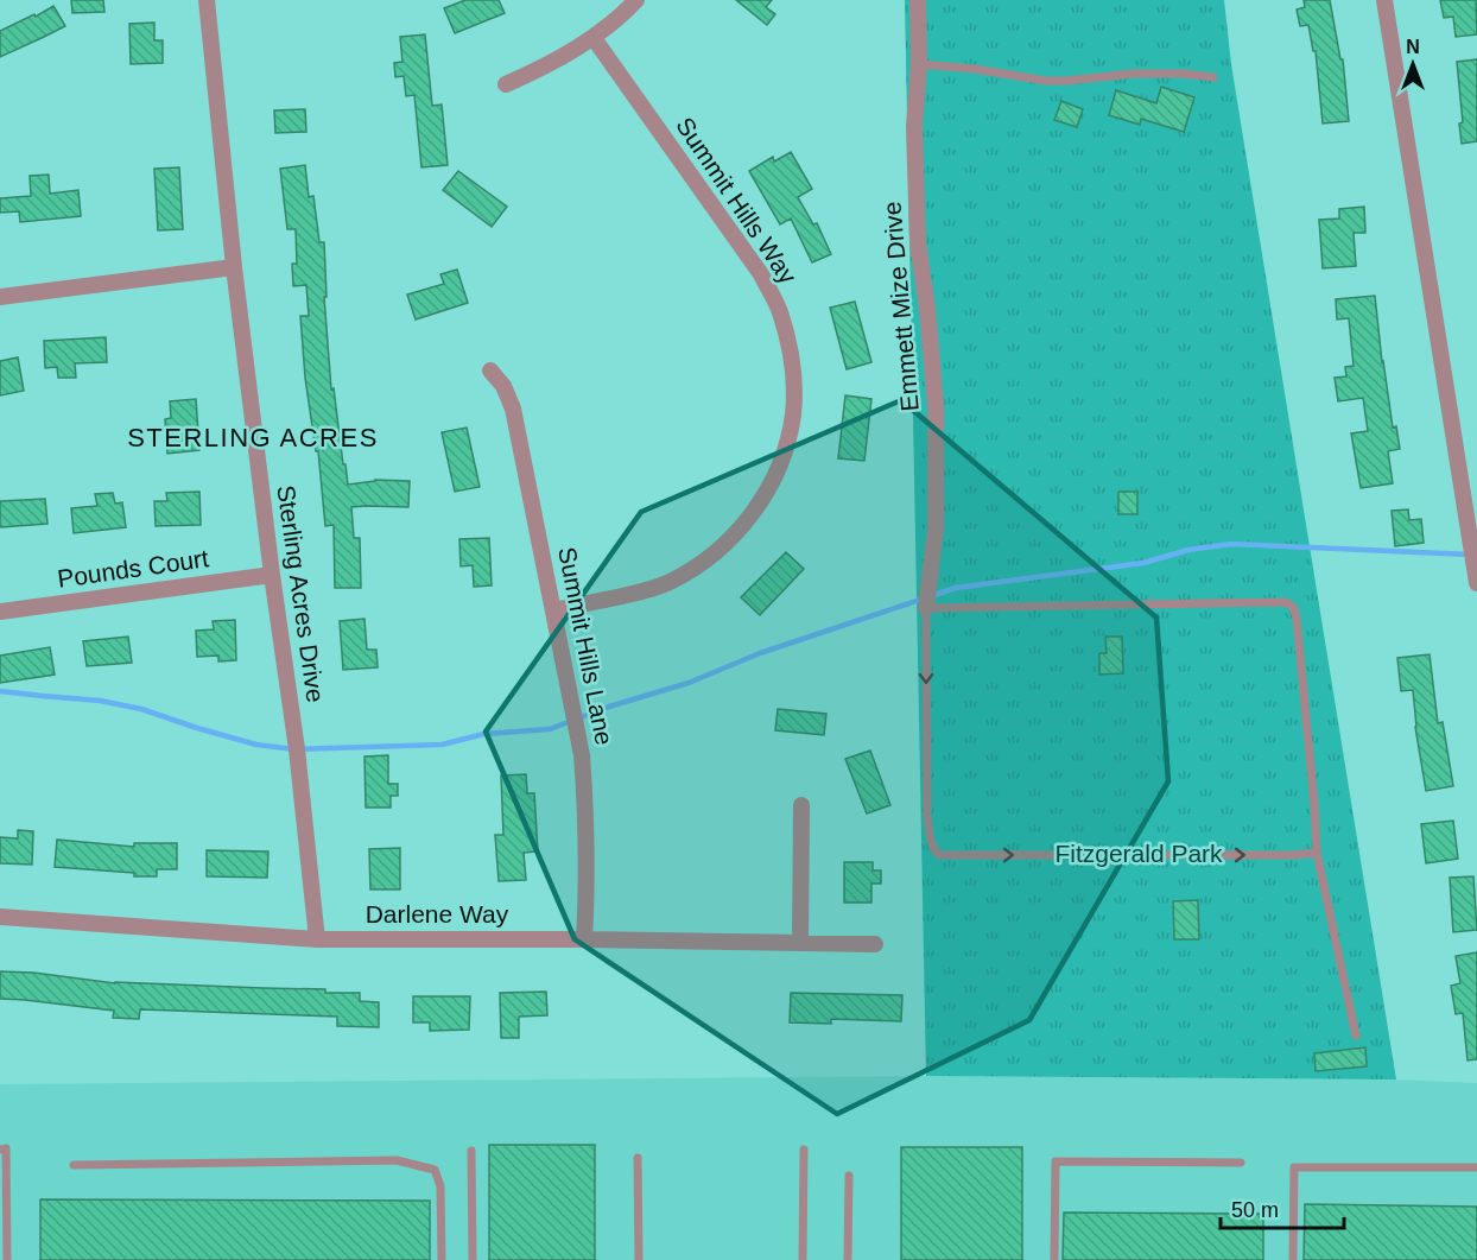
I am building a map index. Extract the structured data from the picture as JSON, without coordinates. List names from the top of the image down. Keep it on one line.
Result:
{"streets":{"street":["Summit Hills Way","Emmett Mize Drive","Pounds Court","Sterling Acres Drive","Summit Hills Lane","Darlene Way"]},"crossings":[["Summit Hills Way","Summit Hills Lane"],["Pounds Court","Sterling Acres Drive"],["Sterling Acres Drive","Darlene Way"],["Summit Hills Lane","Darlene Way"]],"districts":["STERLING ACRES"],"parks":["Fitzgerald Park"],"scale_bar":"50 m","north":"top"}
